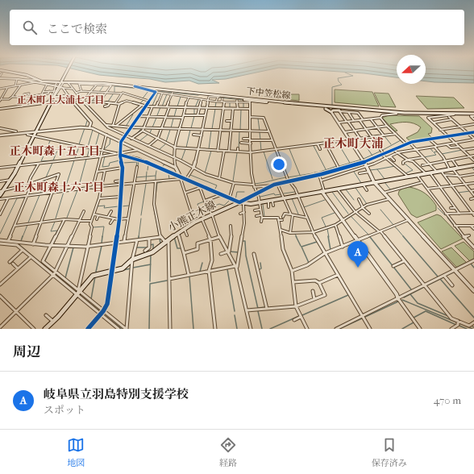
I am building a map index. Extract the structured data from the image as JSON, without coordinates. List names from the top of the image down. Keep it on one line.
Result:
{"streets":{"main road":["下中笠松線","小熊正木線"]},"districts":["正木町上大浦七丁目","正木町大浦","正木町森十五丁目","正木町森十六丁目"],"north":"left","page":{"search":"ここで検索","pins":"A","heading":"周辺","list":[{"mark":"A","name":"岐阜県立羽島特別支援学校","note":"スポット","value":"470 m"}],"nav":["地図","経路","保存済み"]}}
